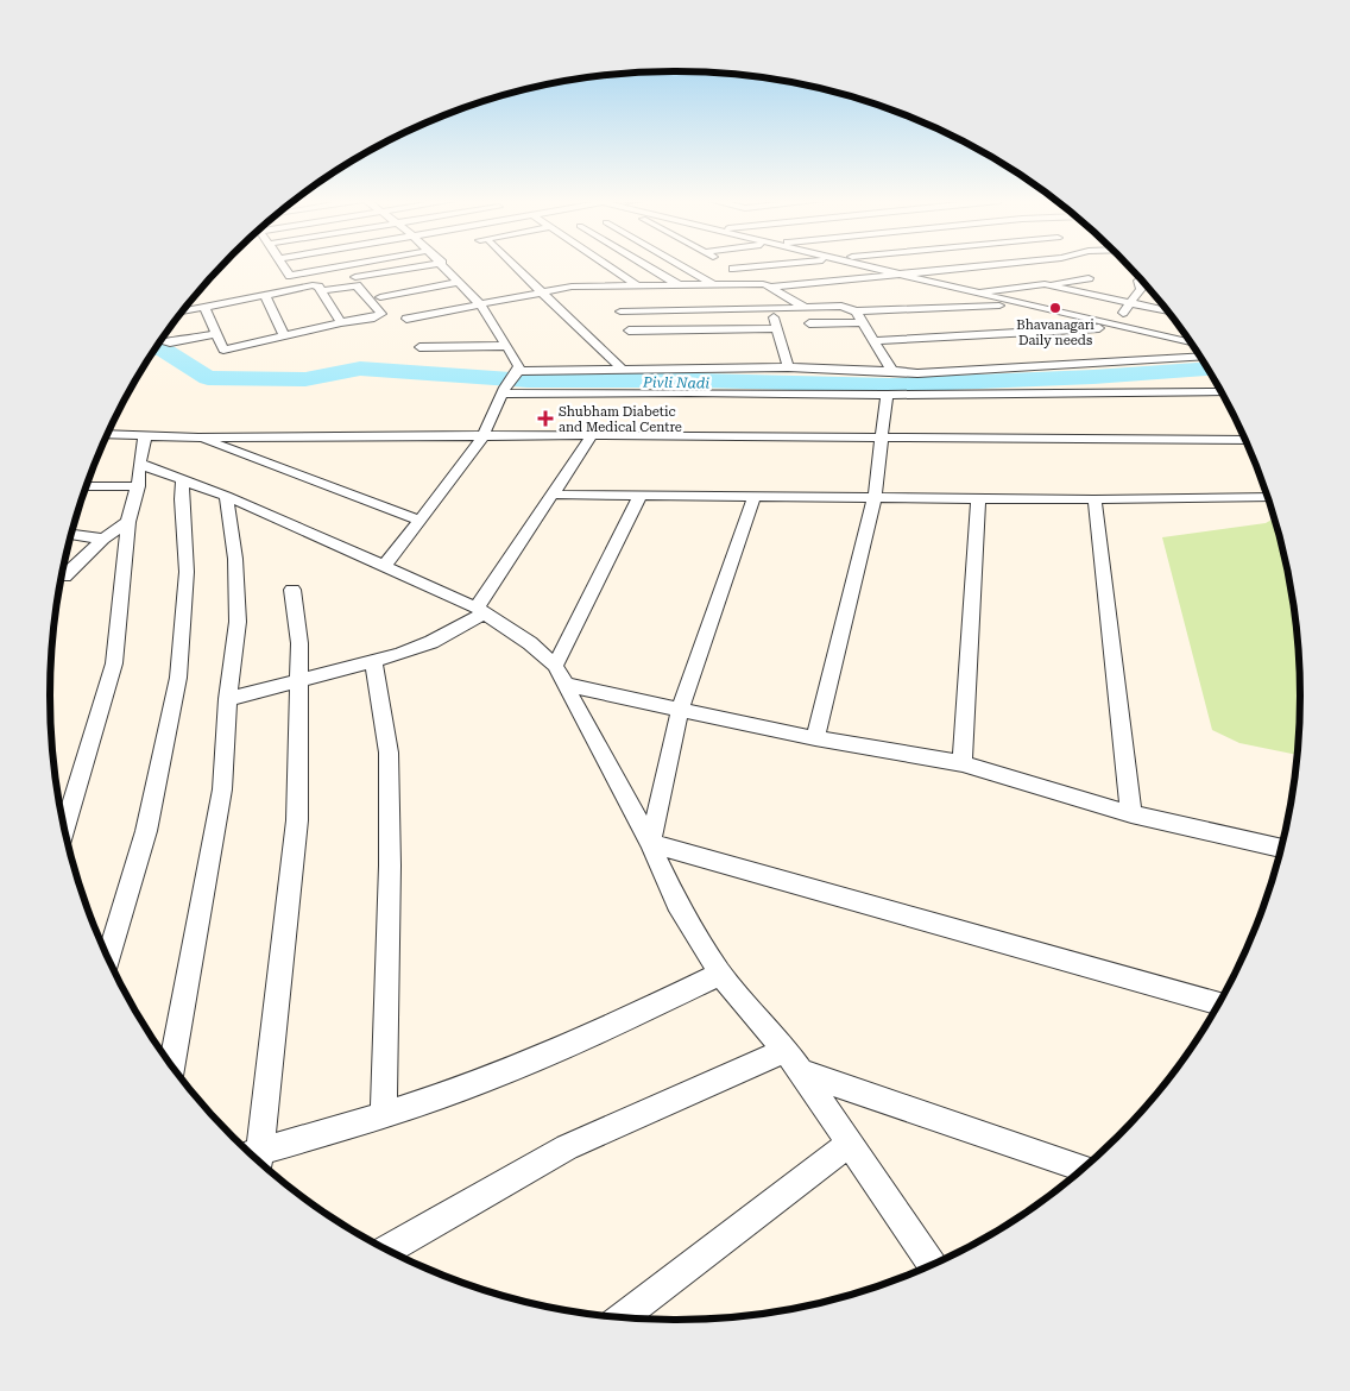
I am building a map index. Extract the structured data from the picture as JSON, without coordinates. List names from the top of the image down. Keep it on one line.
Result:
{"water":["Pivli Nadi"],"places":{"other":["Bhavanagari Daily needs"],"health":["Shubham Diabetic and Medical Centre"]}}
